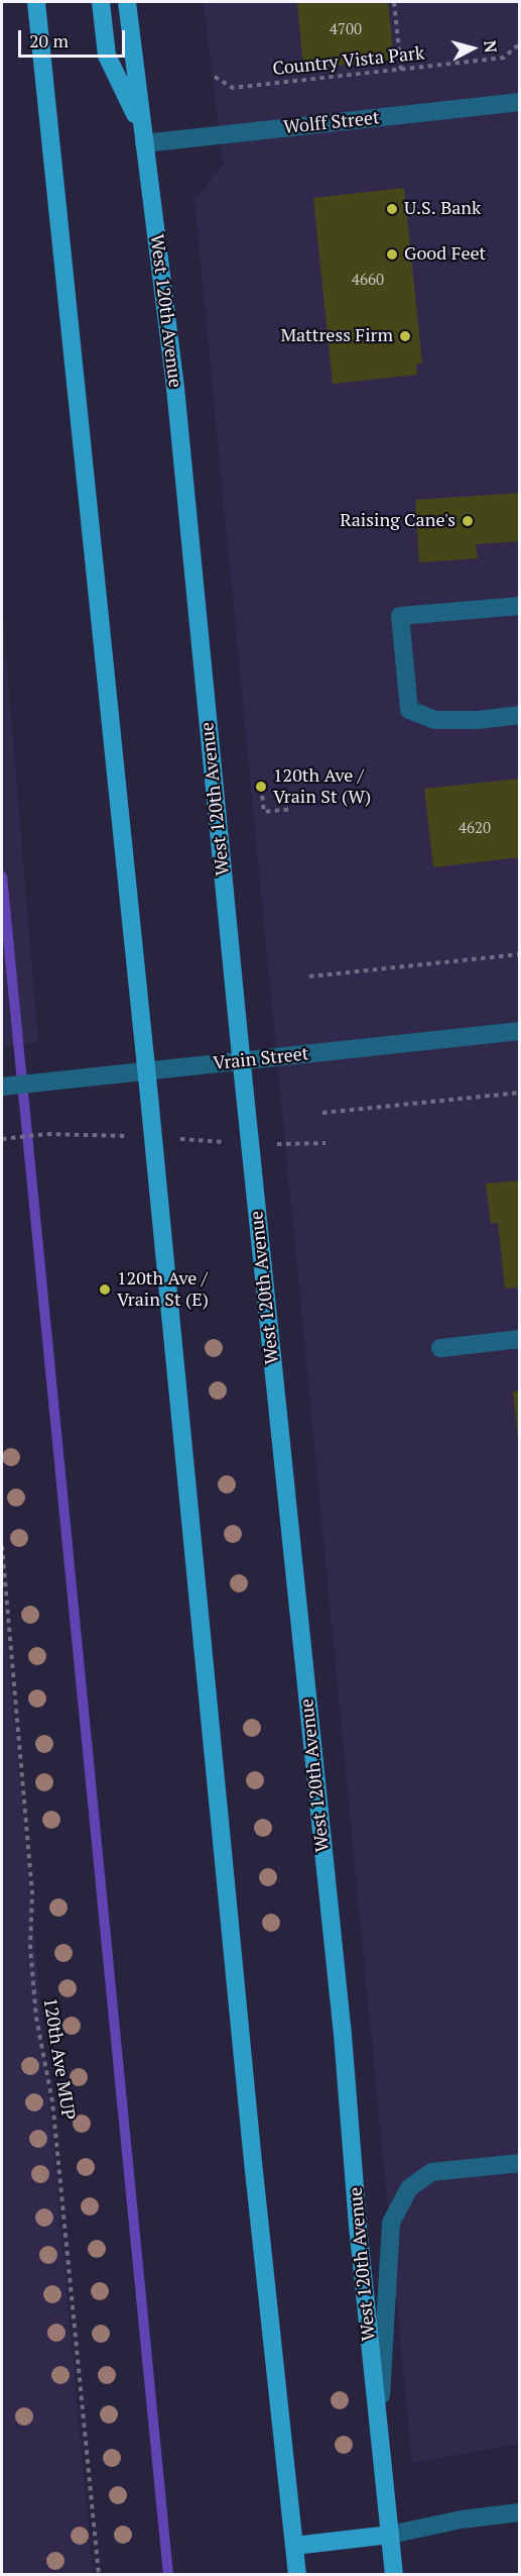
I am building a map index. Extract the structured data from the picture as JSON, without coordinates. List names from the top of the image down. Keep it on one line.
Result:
{"streets":{"main road":["West 120th Avenue"],"street":["Wolff Street","Vrain Street"],"path":["Country Vista Park","120th Ave MUP"]},"crossings":[["Wolff Street","West 120th Avenue"],["West 120th Avenue","Vrain Street"]],"places":["U.S. Bank","Good Feet","Mattress Firm","Raising Cane's","120th Ave / Vrain St (W)","120th Ave / Vrain St (E)"],"house_numbers":["4700","4660","4620"],"scale_bar":"20 m","north":"right"}
